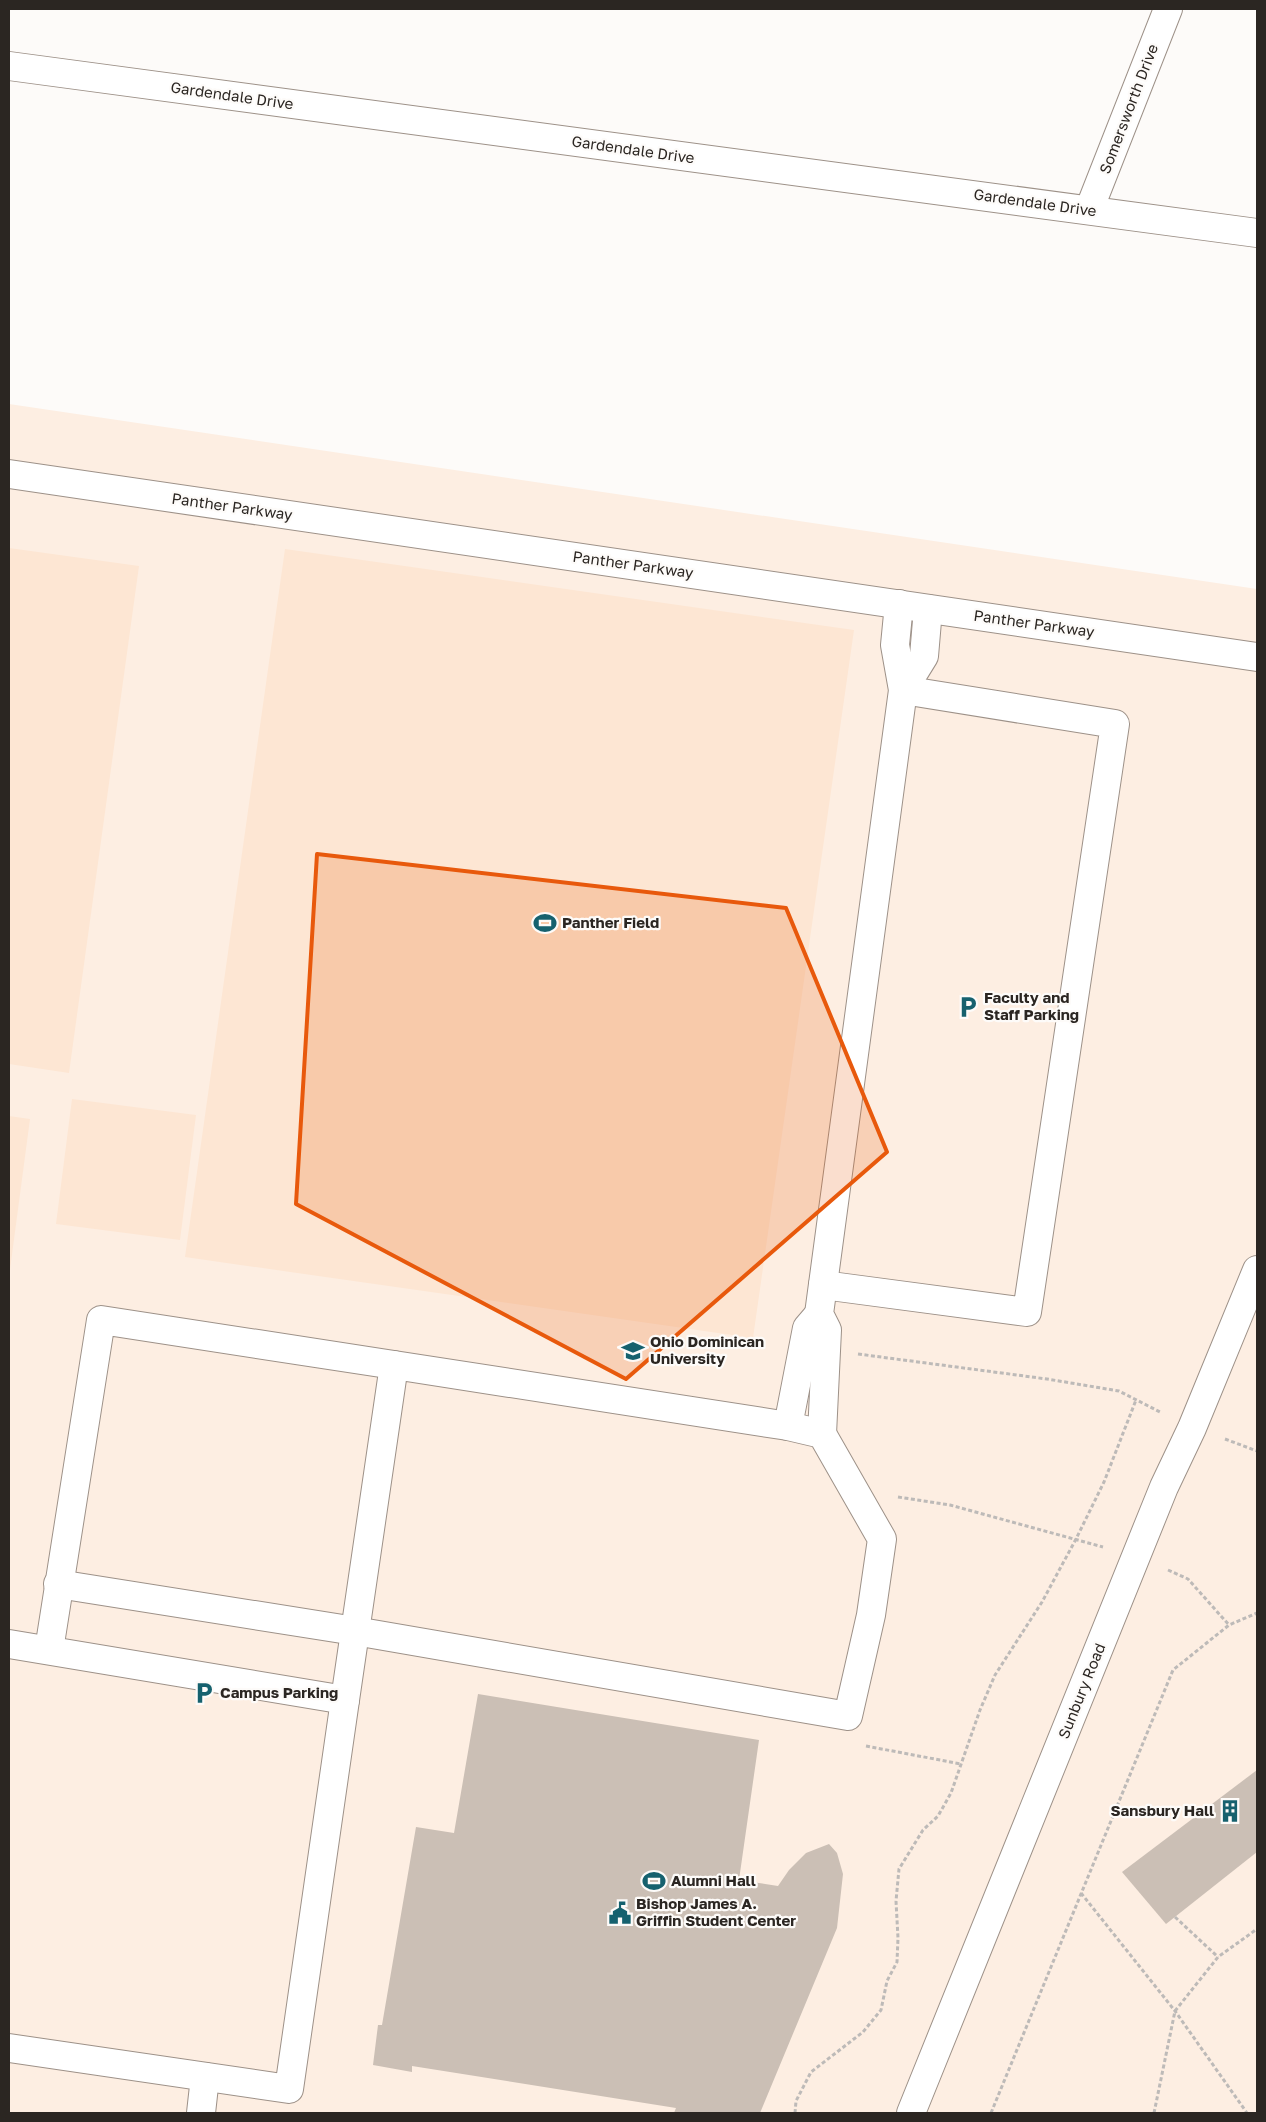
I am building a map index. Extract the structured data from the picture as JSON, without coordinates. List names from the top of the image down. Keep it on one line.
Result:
{"streets":{"street":["Gardendale Drive","Somersworth Drive","Panther Parkway","Sunbury Road"]},"crossings":[["Gardendale Drive","Somersworth Drive"]],"places":{"sports":["Panther Field","Alumni Hall"],"parking":["Faculty and Staff Parking","Campus Parking"],"school or university":["Ohio Dominican University"],"building":["Sansbury Hall"],"public building":["Bishop James A. Griffin Student Center"]}}
